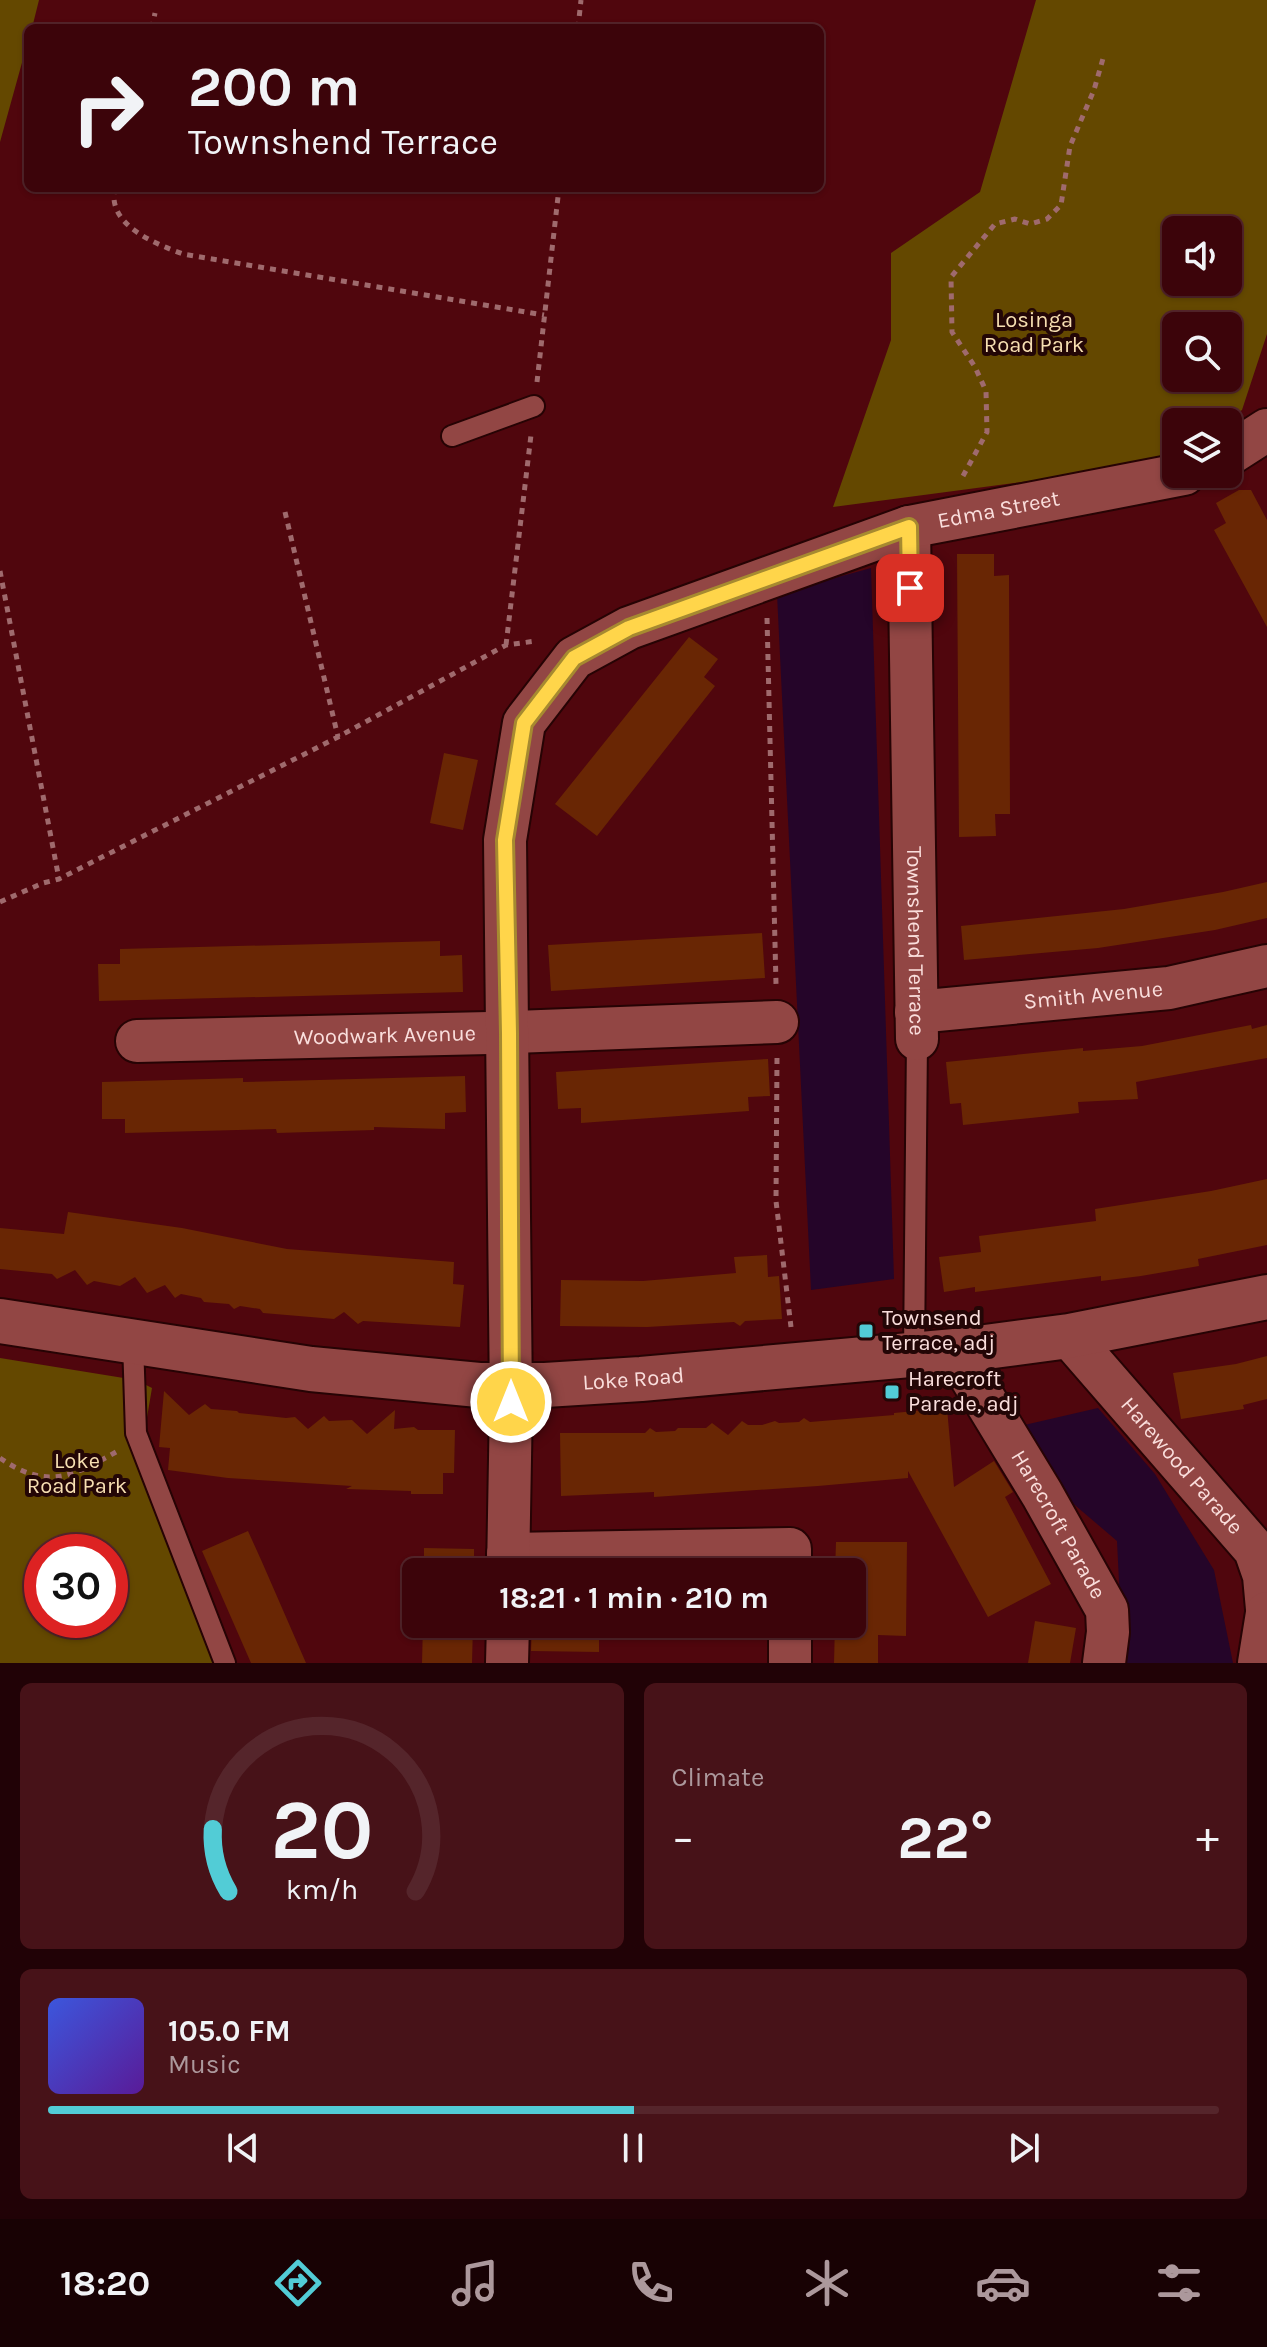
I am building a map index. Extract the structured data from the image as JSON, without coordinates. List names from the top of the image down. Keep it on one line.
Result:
{"streets":{"street":["Edma Street","Townshend Terrace","Smith Avenue","Woodwark Avenue","Loke Road","Harewood Parade","Harecroft Parade"]},"crossings":[["Edma Street","Townshend Terrace"],["Edma Street","Woodwark Avenue"],["Edma Street","Loke Road"],["Townshend Terrace","Smith Avenue"],["Townshend Terrace","Loke Road"],["Townshend Terrace","Harecroft Parade"],["Loke Road","Harewood Parade"],["Loke Road","Harecroft Parade"]],"parks":["Losinga Road Park","Loke Road Park"],"places":{"transit":["Townsend Terrace, adj","Harecroft Parade, adj"]},"page":{"turn":["200 m","Townshend Terrace"],"limit":"30","trip":"18:21 · 1 min · 210 m","tile":"Climate","heat":["−","22°","+"],"song":["105.0 FM","Music"],"tabs":"18:20","gauge":["20","km/h"]}}
